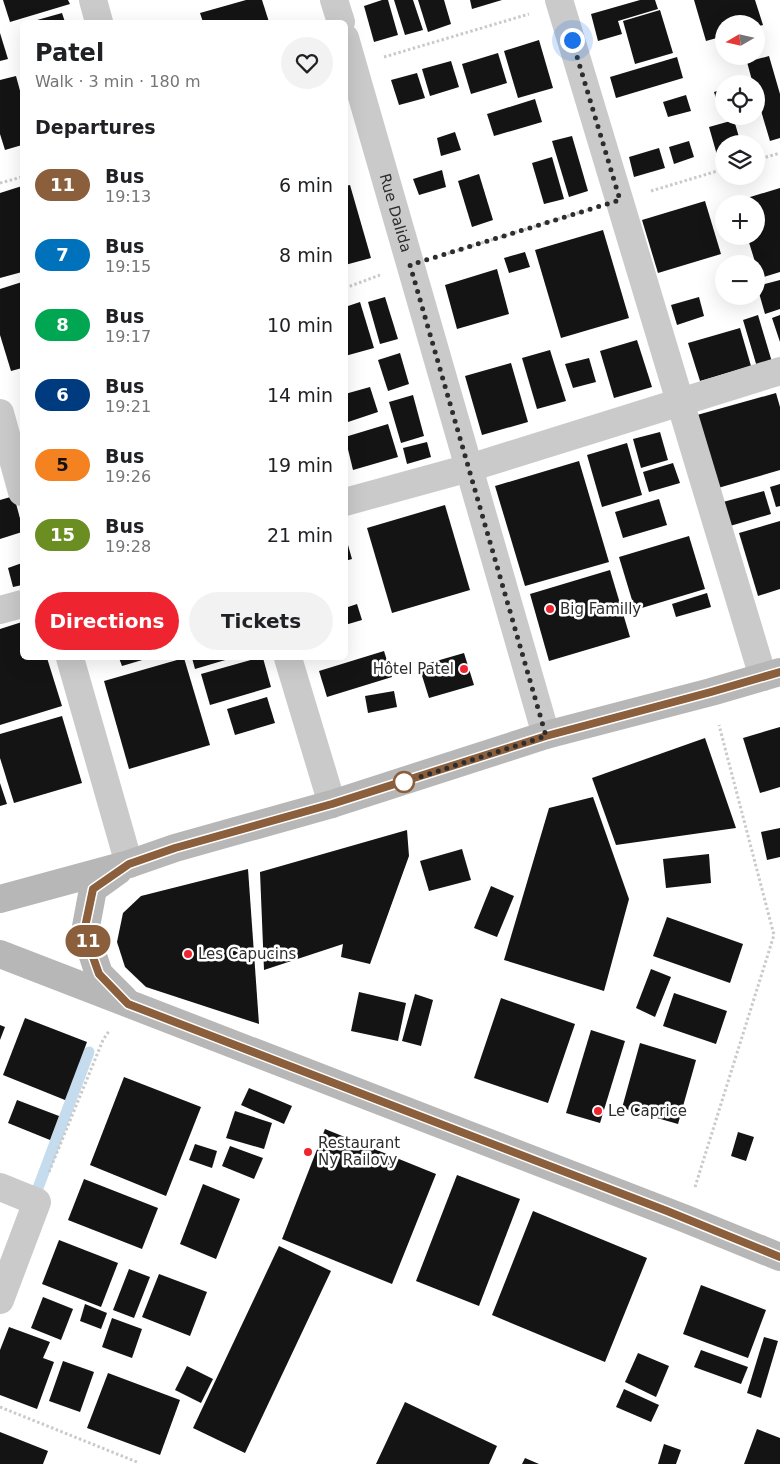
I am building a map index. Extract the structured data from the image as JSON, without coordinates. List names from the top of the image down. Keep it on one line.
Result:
{"streets":{"street":["Rue Dalida"]},"places":["Big Familly","Hôtel Patel","Les Capucins","Le Caprice","Restaurant Ny Railovy"],"lines":["bus line 11"],"north":"left","page":{"on_map":"11","map_buttons":["+","−"],"heading":[["Patel","Walk · 3 min · 180 m"],"Departures"],"list":[{"mark":"11","name":"Bus","note":"19:13","value":"6 min"},{"mark":"7","name":"Bus","note":"19:15","value":"8 min"},{"mark":"8","name":"Bus","note":"19:17","value":"10 min"},{"mark":"6","name":"Bus","note":"19:21","value":"14 min"},{"mark":"5","name":"Bus","note":"19:26","value":"19 min"},{"mark":"15","name":"Bus","note":"19:28","value":"21 min"}],"buttons":["Directions","Tickets"]}}
